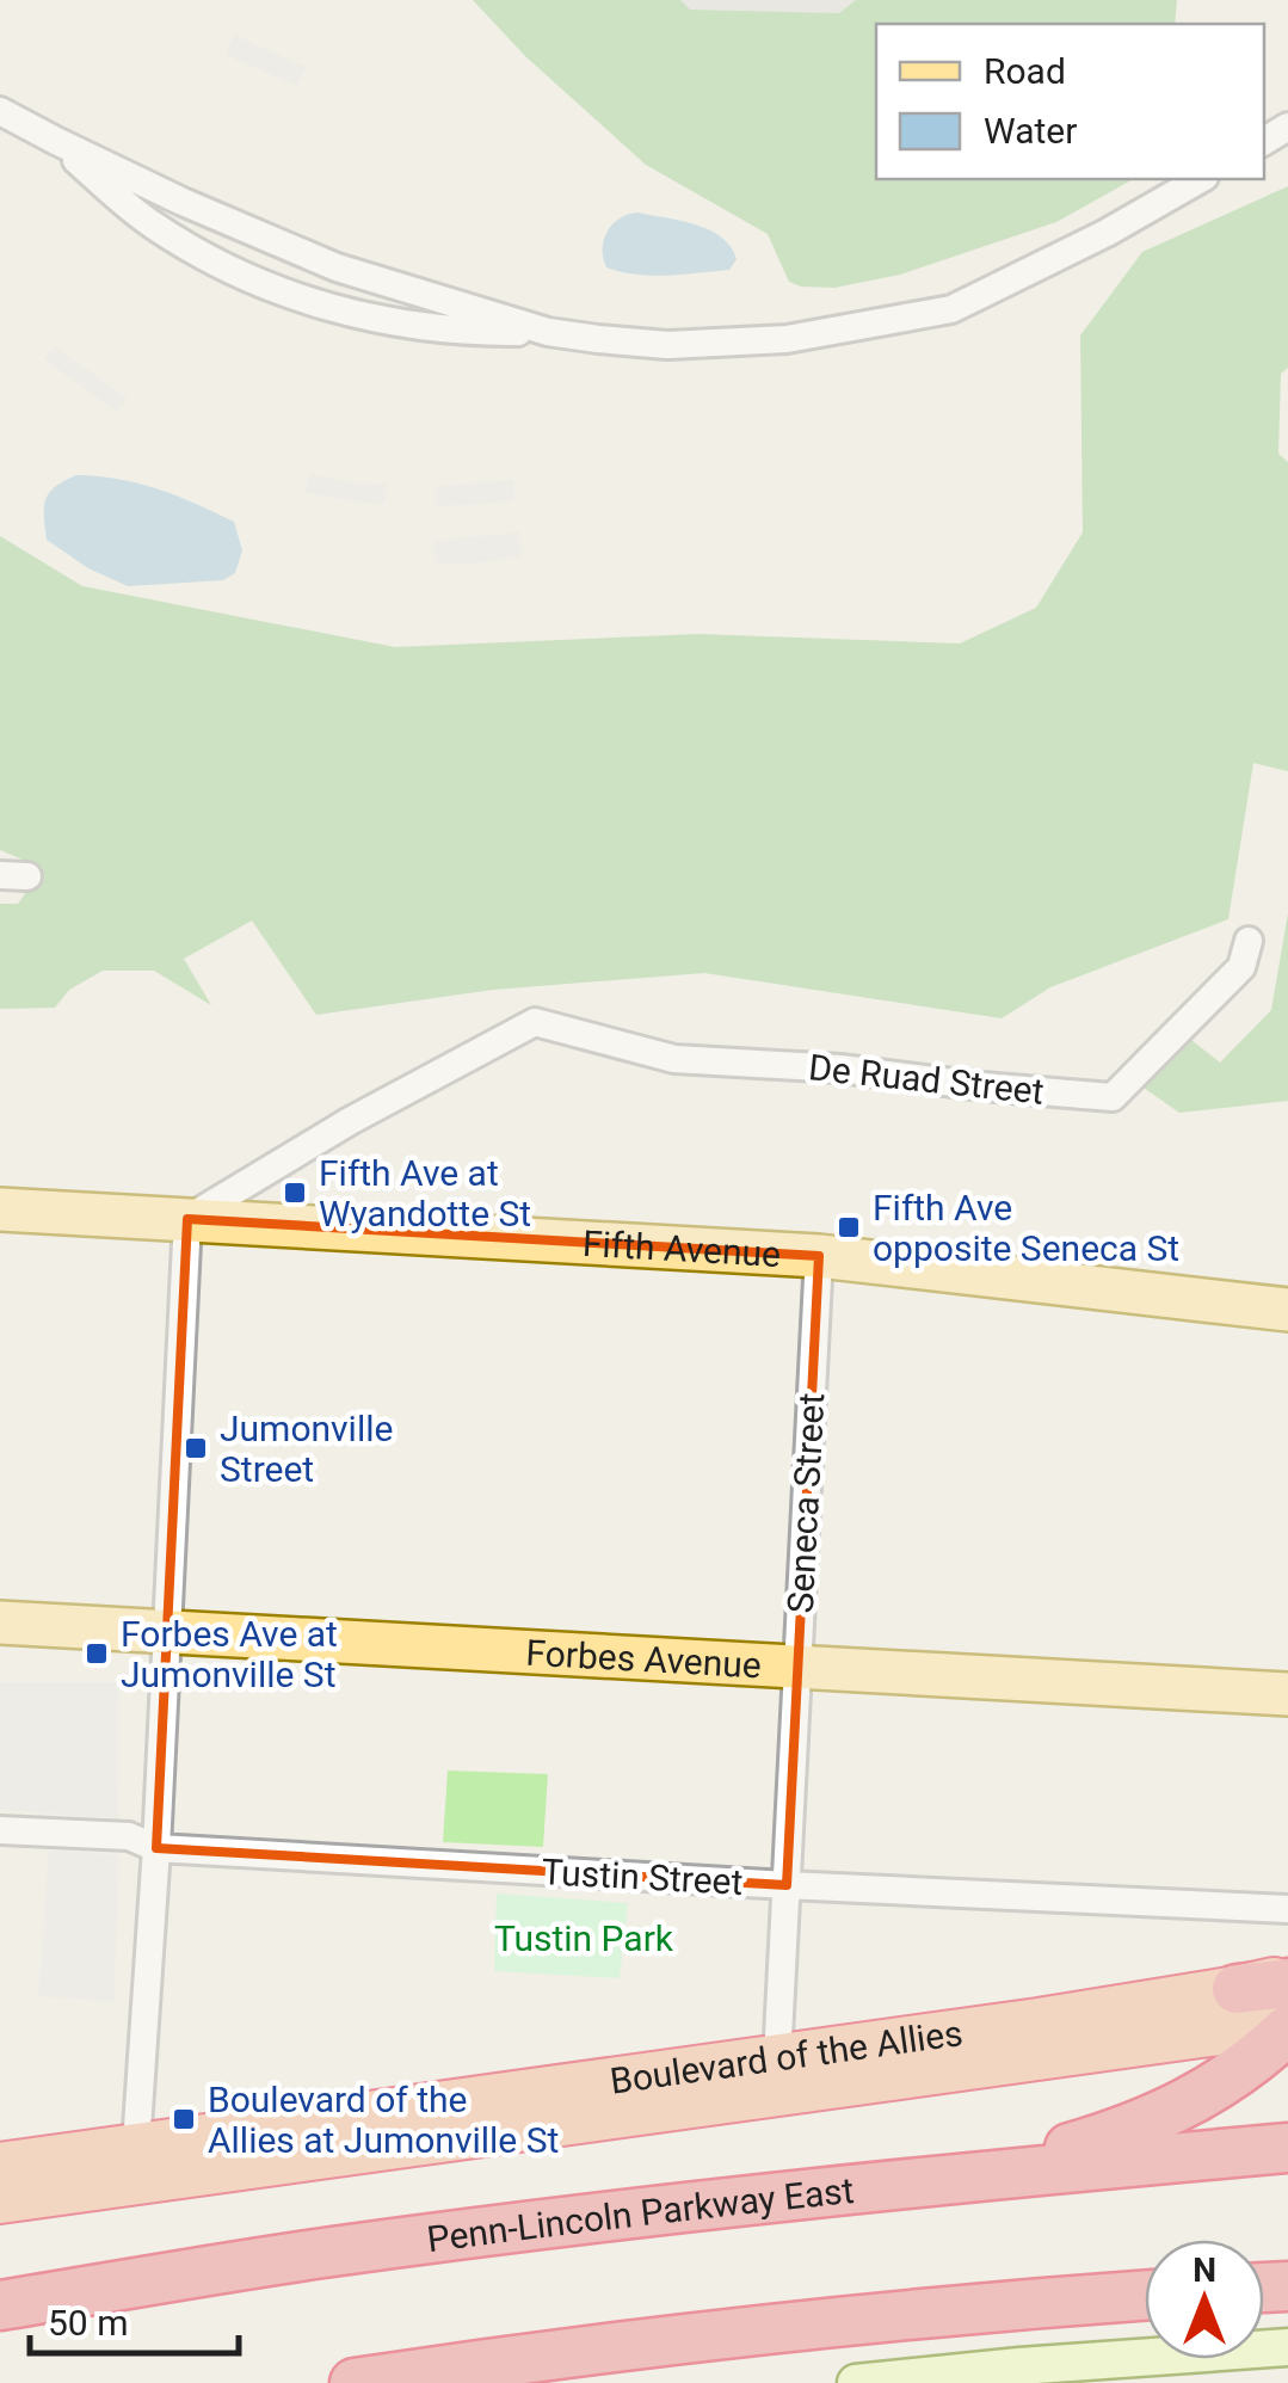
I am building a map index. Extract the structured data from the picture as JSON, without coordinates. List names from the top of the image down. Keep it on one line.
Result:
{"streets":{"highway":["Boulevard of the Allies","Penn-Lincoln Parkway East"],"main road":["Fifth Avenue","Forbes Avenue"],"street":["De Ruad Street","Seneca Street","Tustin Street"]},"crossings":[["De Ruad Street","Fifth Avenue"],["Fifth Avenue","Seneca Street"],["Seneca Street","Forbes Avenue"],["Seneca Street","Tustin Street"]],"parks":["Tustin Park"],"places":{"transit":["Fifth Ave at Wyandotte St","Fifth Ave opposite Seneca St","Jumonville Street","Forbes Ave at Jumonville St","Boulevard of the Allies at Jumonville St"]},"legend":["Road","Water"],"scale_bar":"50 m","north":"top"}
